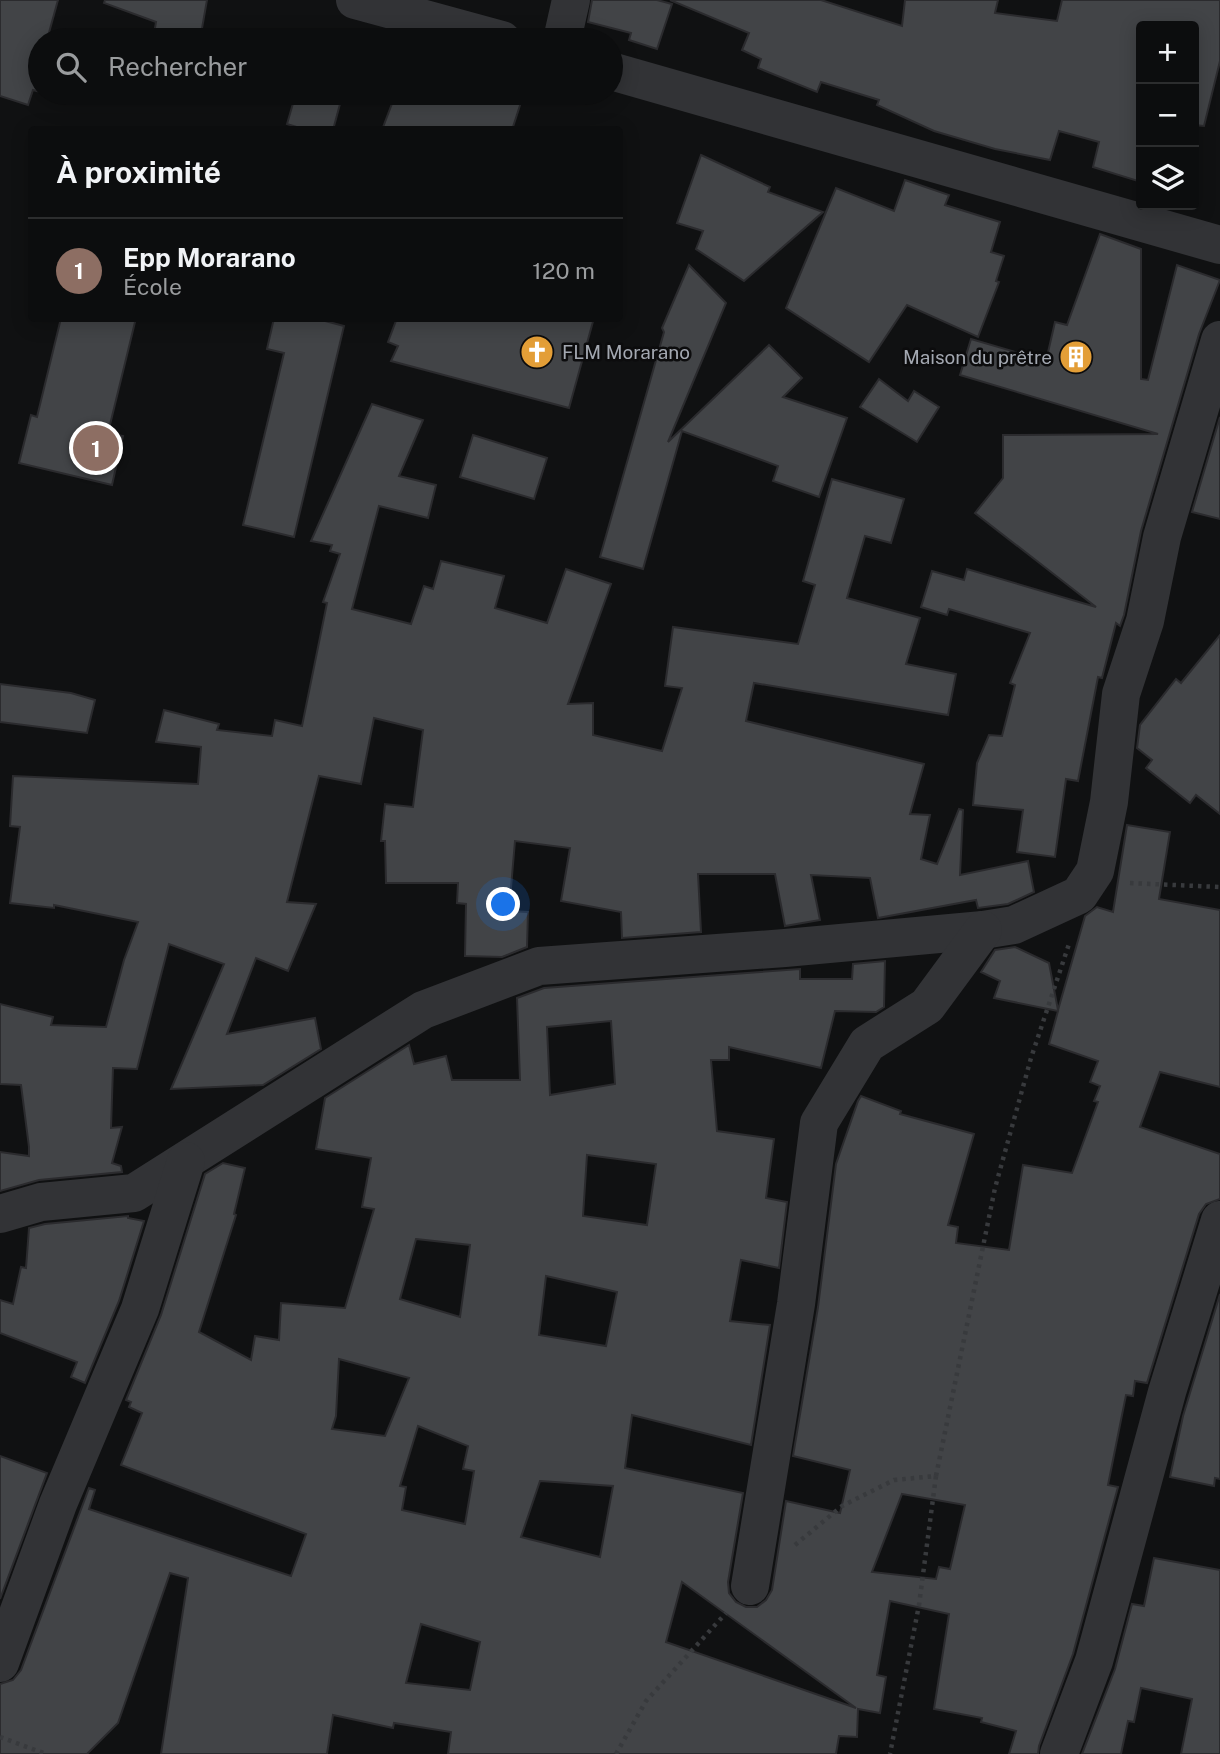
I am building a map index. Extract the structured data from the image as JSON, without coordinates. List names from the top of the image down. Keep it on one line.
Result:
{"places":{"church":["FLM Morarano"],"building":["Maison du prêtre"]},"page":{"map_buttons":["+","−"],"search":"Rechercher","heading":"À proximité","list":[{"mark":"1","name":"Epp Morarano","note":"École","value":"120 m"}],"pins":"1"}}
